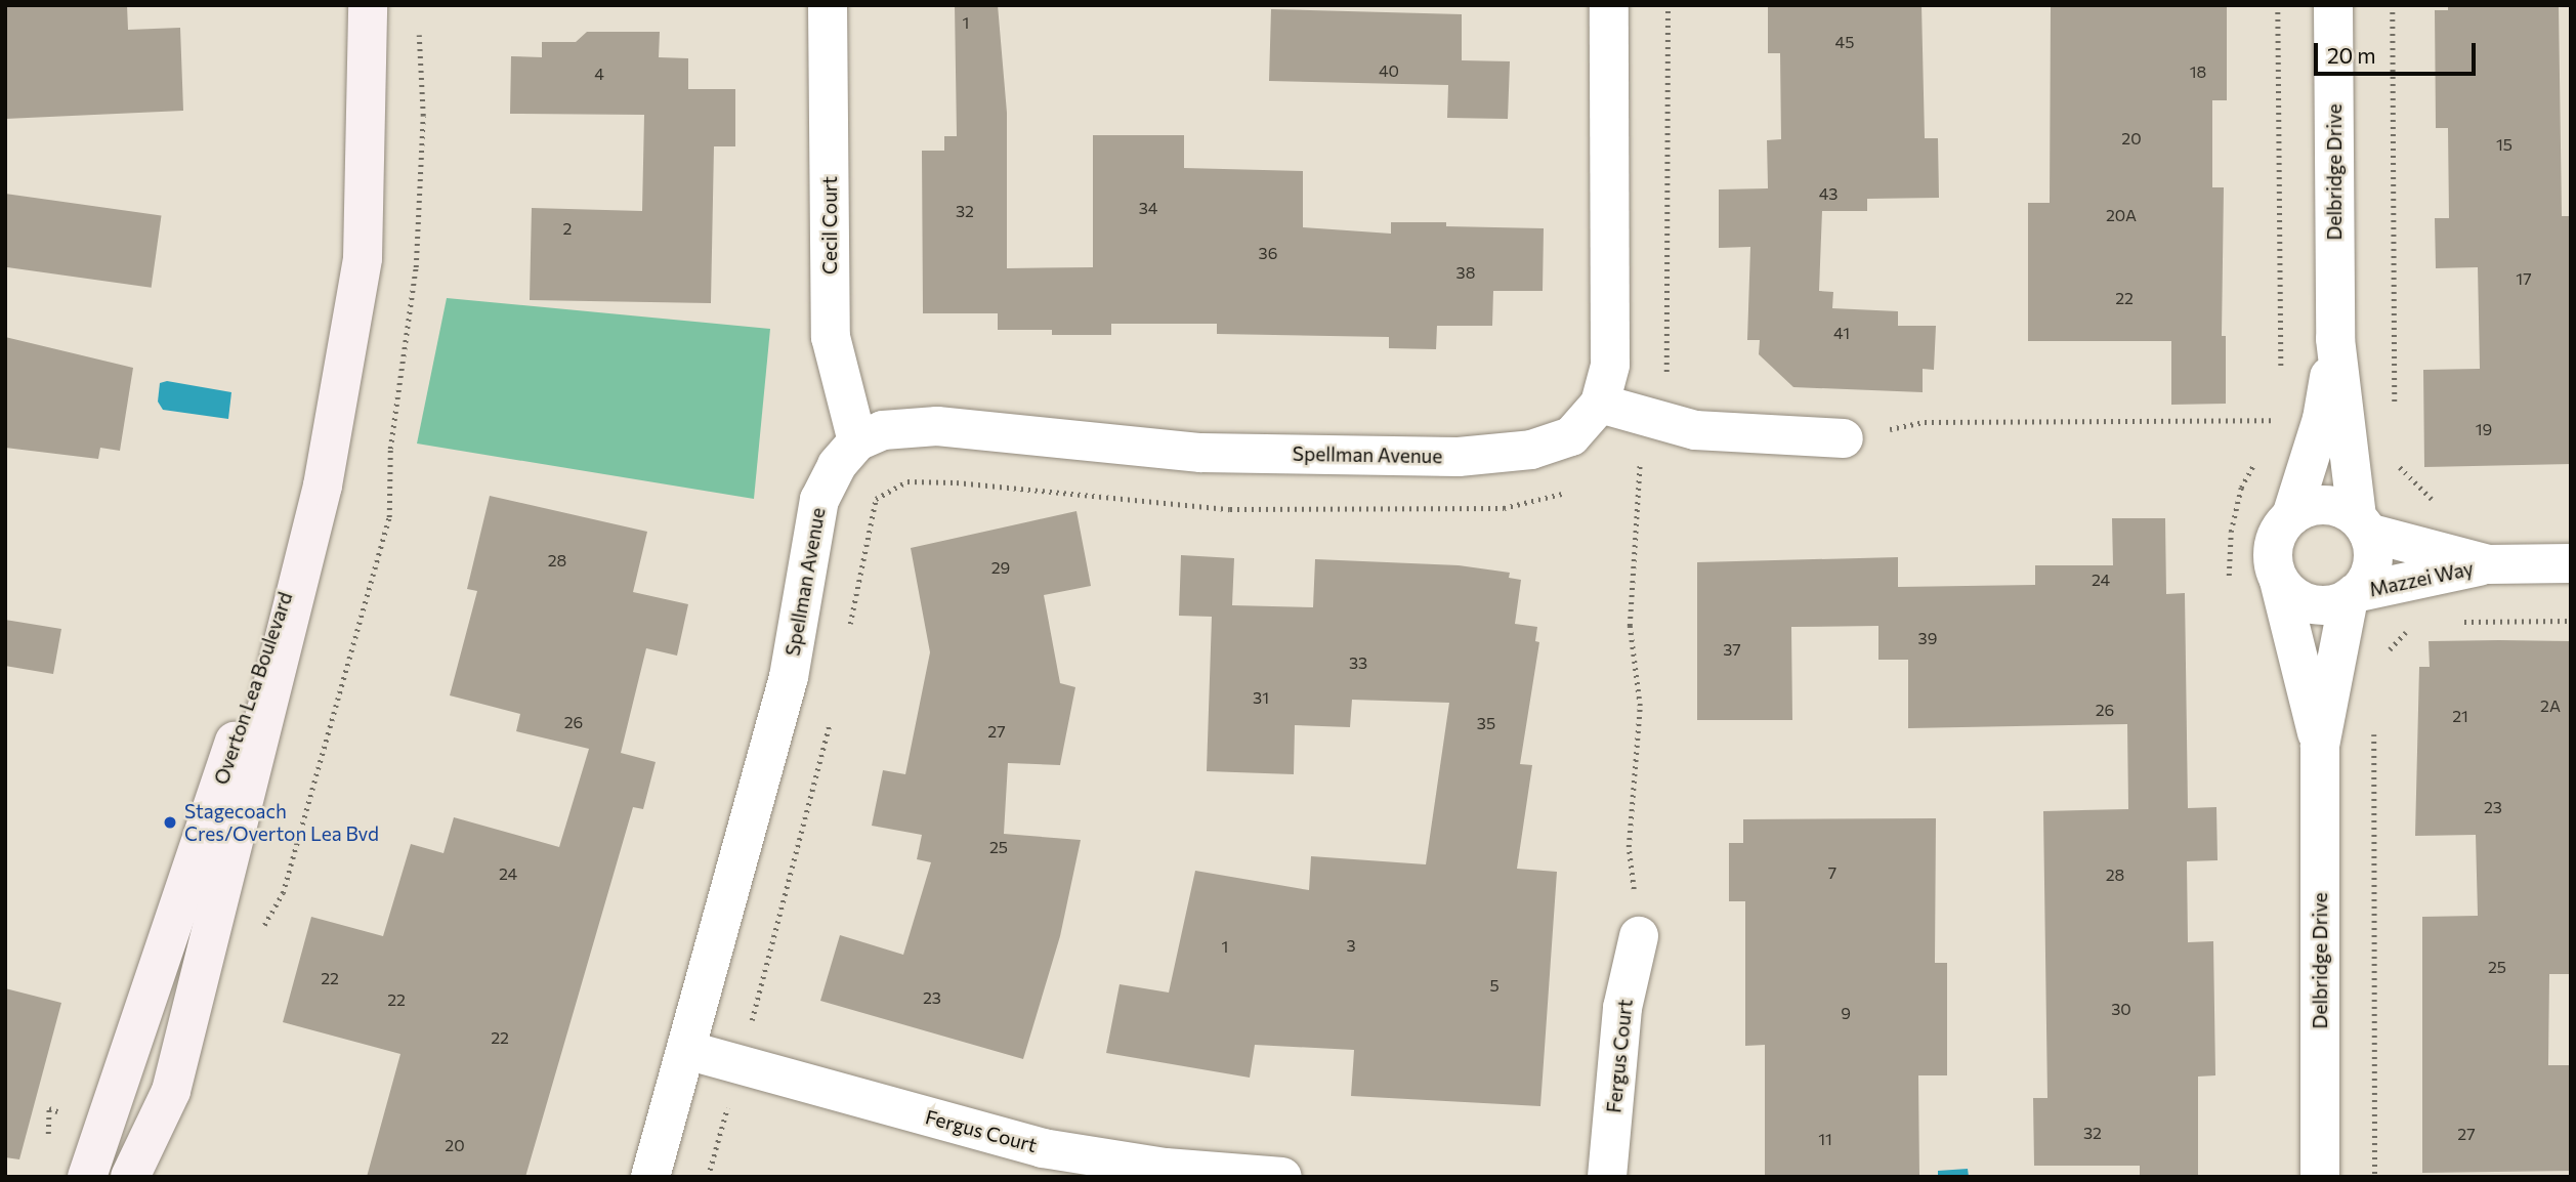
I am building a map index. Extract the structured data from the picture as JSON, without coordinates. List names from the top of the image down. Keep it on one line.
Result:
{"streets":{"street":["Delbridge Drive","Cecil Court","Spellman Avenue","Mazzei Way","Overton Lea Boulevard","Fergus Court"]},"crossings":[["Delbridge Drive","Mazzei Way"],["Cecil Court","Spellman Avenue"],["Spellman Avenue","Fergus Court"]],"places":["Stagecoach Cres/Overton Lea Bvd"],"house_numbers":["1","45","40","18","4","20","15","43","34","32","20A","2","36","38","17","22","41","19","28","29","24","39","37","33","31","2A","26","21","26","35","27","23","25","7","24","28","3","1","25","22","5","23","22","30","9","22","32","27","11","20"],"scale_bar":"20 m"}
